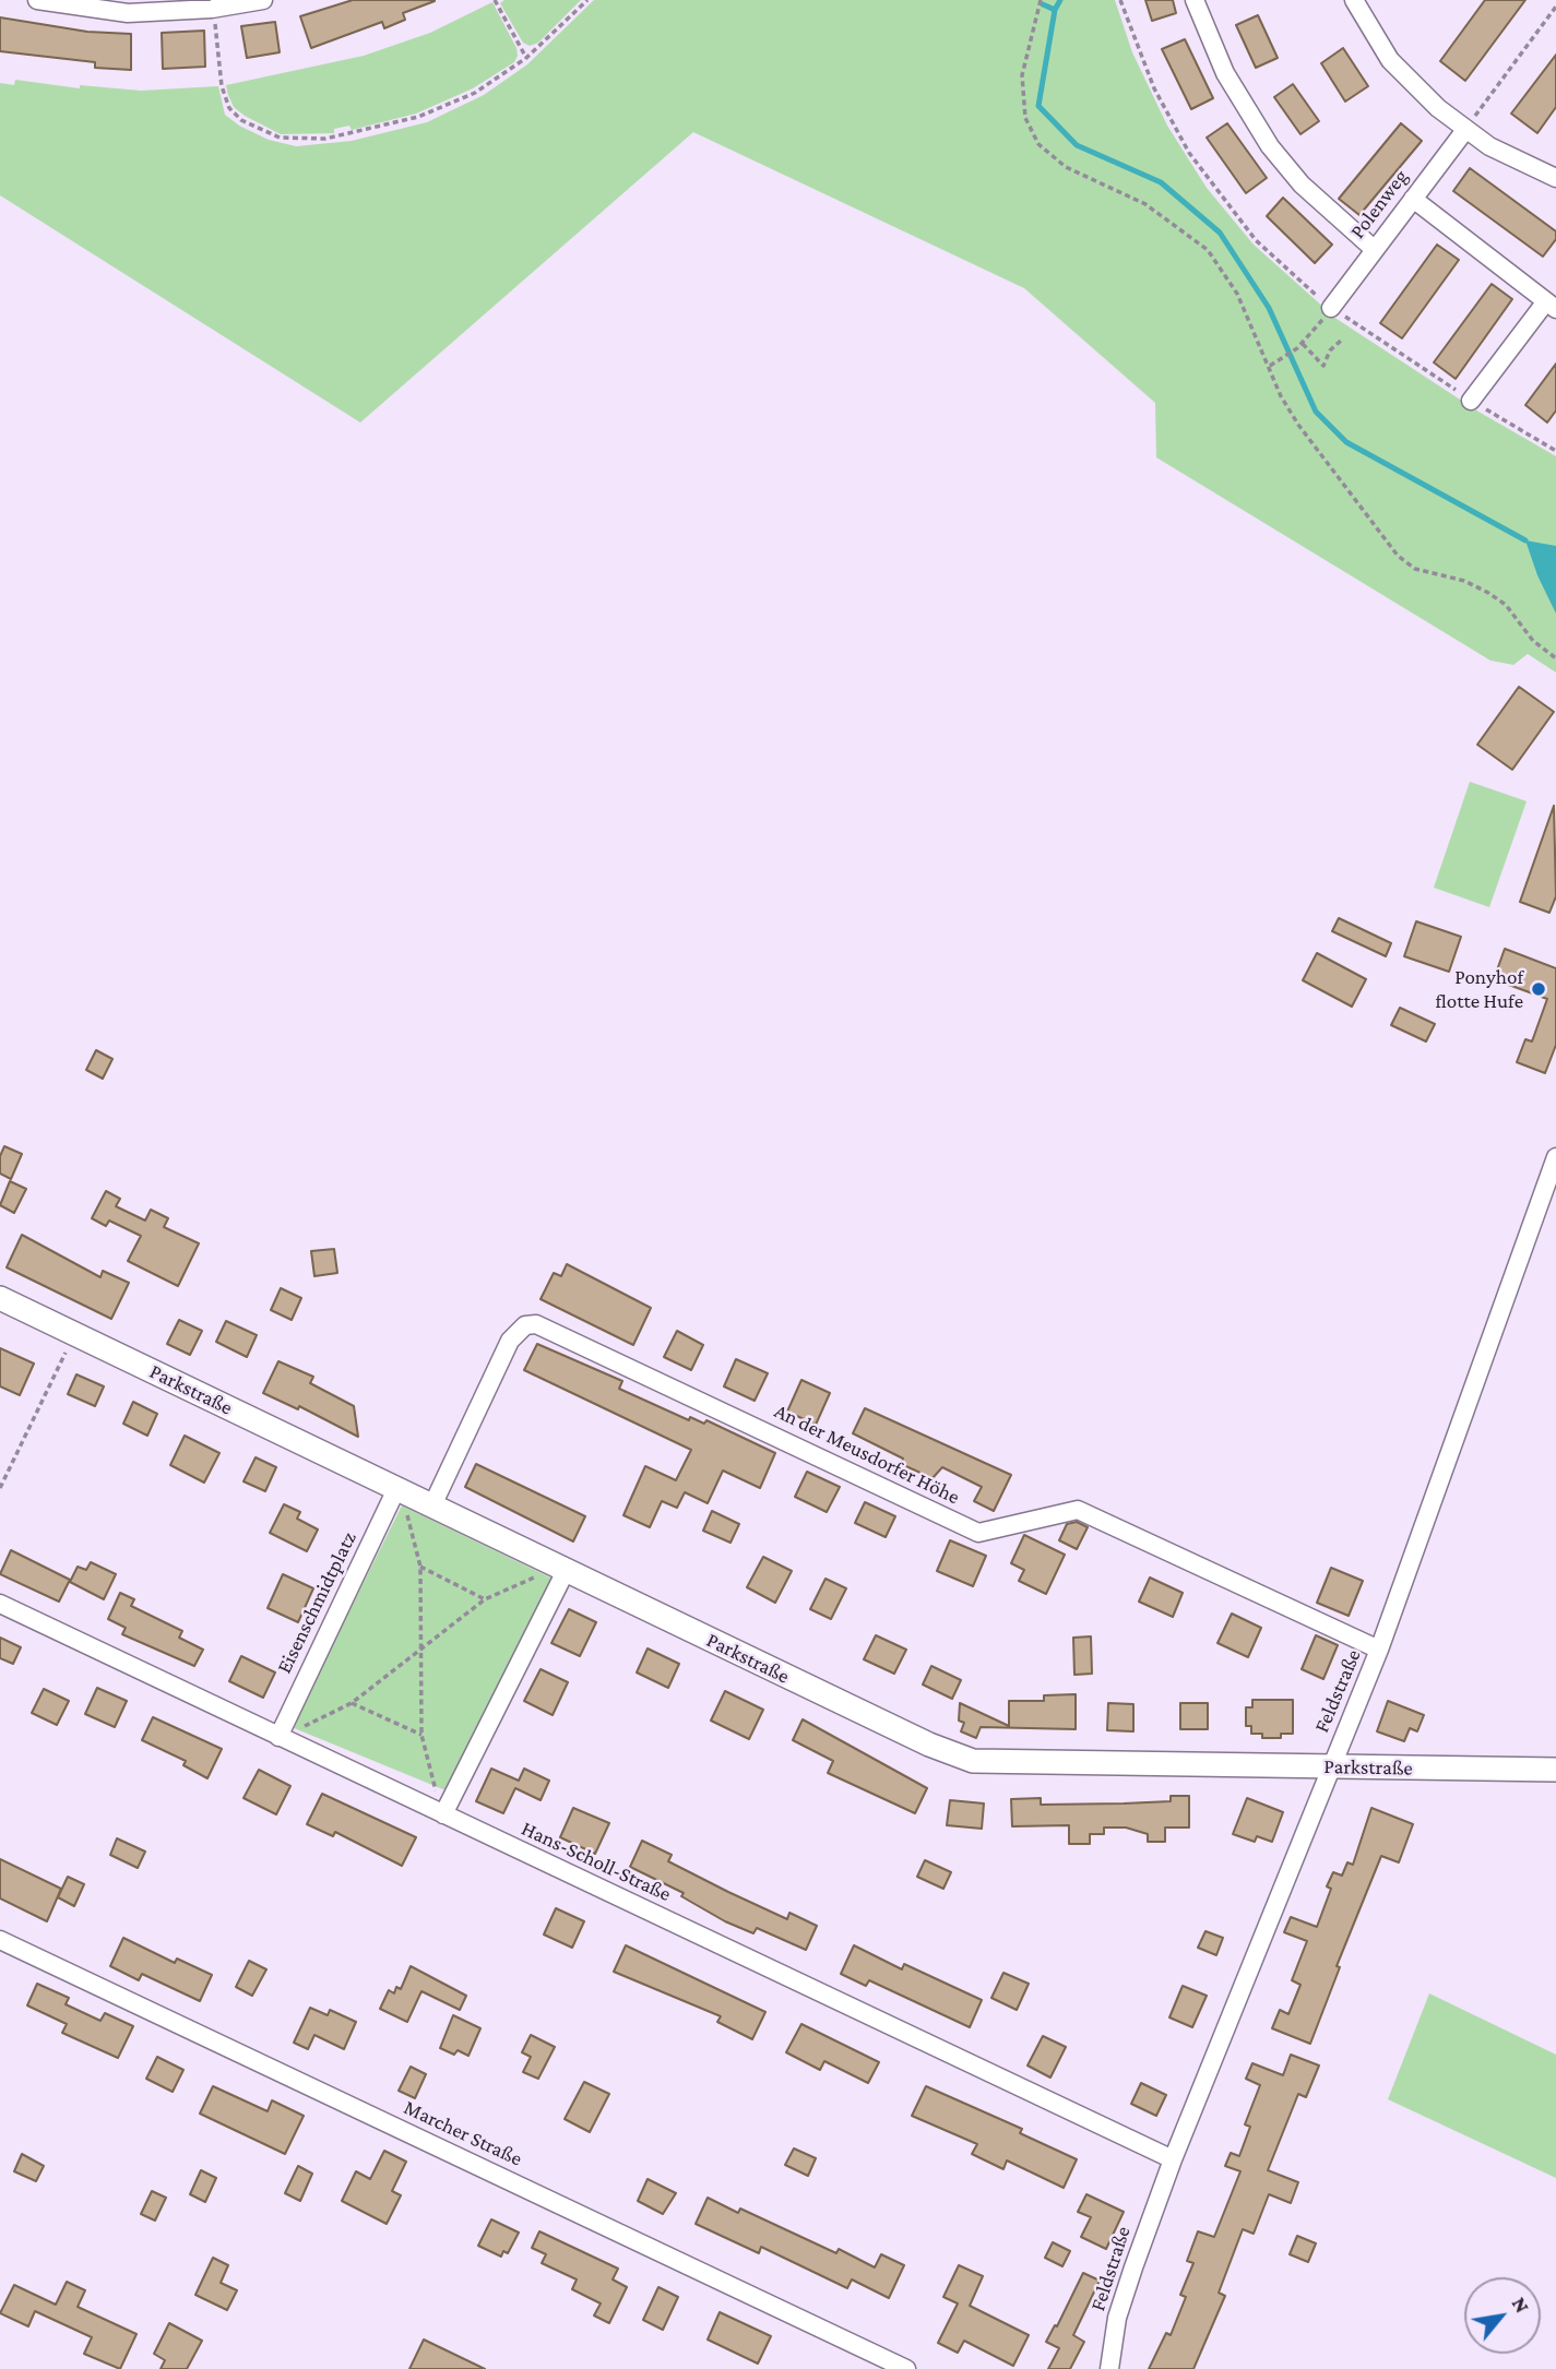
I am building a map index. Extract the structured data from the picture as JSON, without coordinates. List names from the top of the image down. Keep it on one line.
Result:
{"streets":{"street":["Polenweg","Parkstraße","An der Meusdorfer Höhe","Eisenschmidtplatz","Feldstraße","Hans-Scholl-Straße","Marcher Straße"]},"crossings":[["Parkstraße","An der Meusdorfer Höhe"],["Parkstraße","Eisenschmidtplatz"],["Parkstraße","Feldstraße"],["An der Meusdorfer Höhe","Feldstraße"],["Eisenschmidtplatz","Hans-Scholl-Straße"],["Feldstraße","Hans-Scholl-Straße"]],"places":["Ponyhof flotte Hufe"],"north":"top right"}
